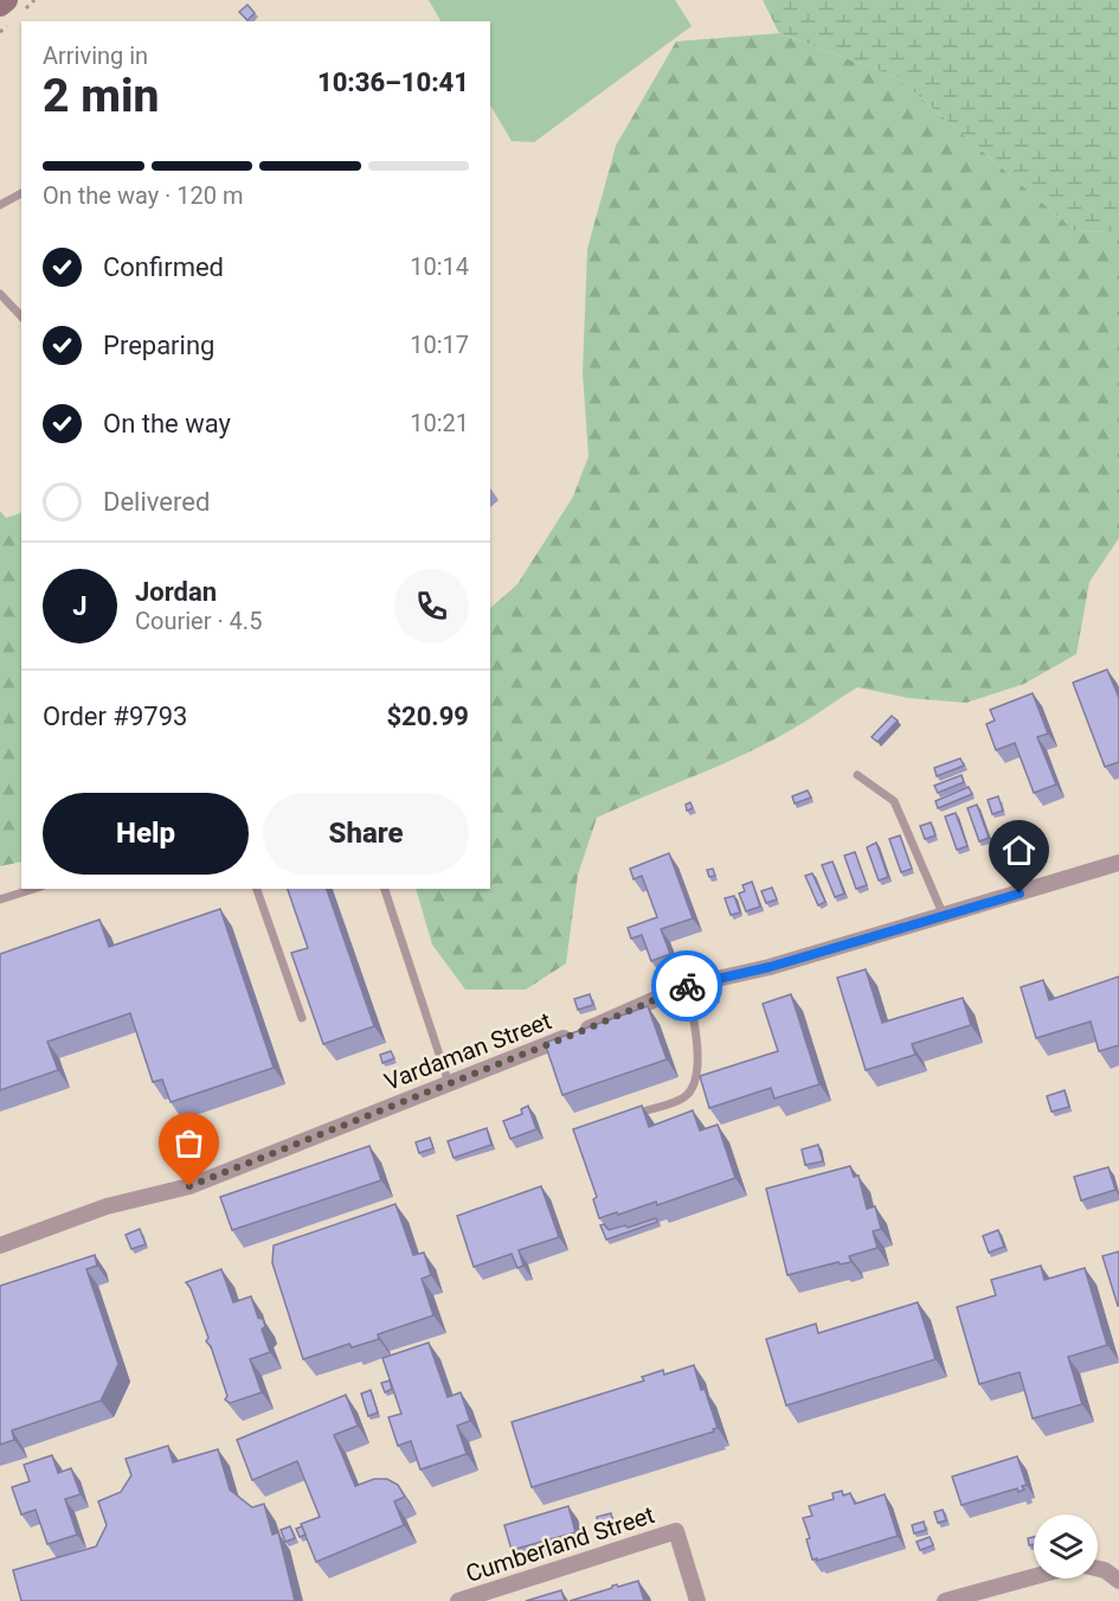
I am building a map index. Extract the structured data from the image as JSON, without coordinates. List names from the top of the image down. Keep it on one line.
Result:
{"streets":{"street":["Vardaman Street","Cumberland Street"]},"page":{"heading":["2 min","Arriving in","10:36–10:41"],"panel":["Jordan","Courier · 4.5","Order #9793","$20.99"],"bar":"On the way · 120 m","list":[["Confirmed","10:14"],["Preparing","10:17"],["On the way","10:21"],"Delivered"],"round":"J","buttons":["Help","Share"]}}
